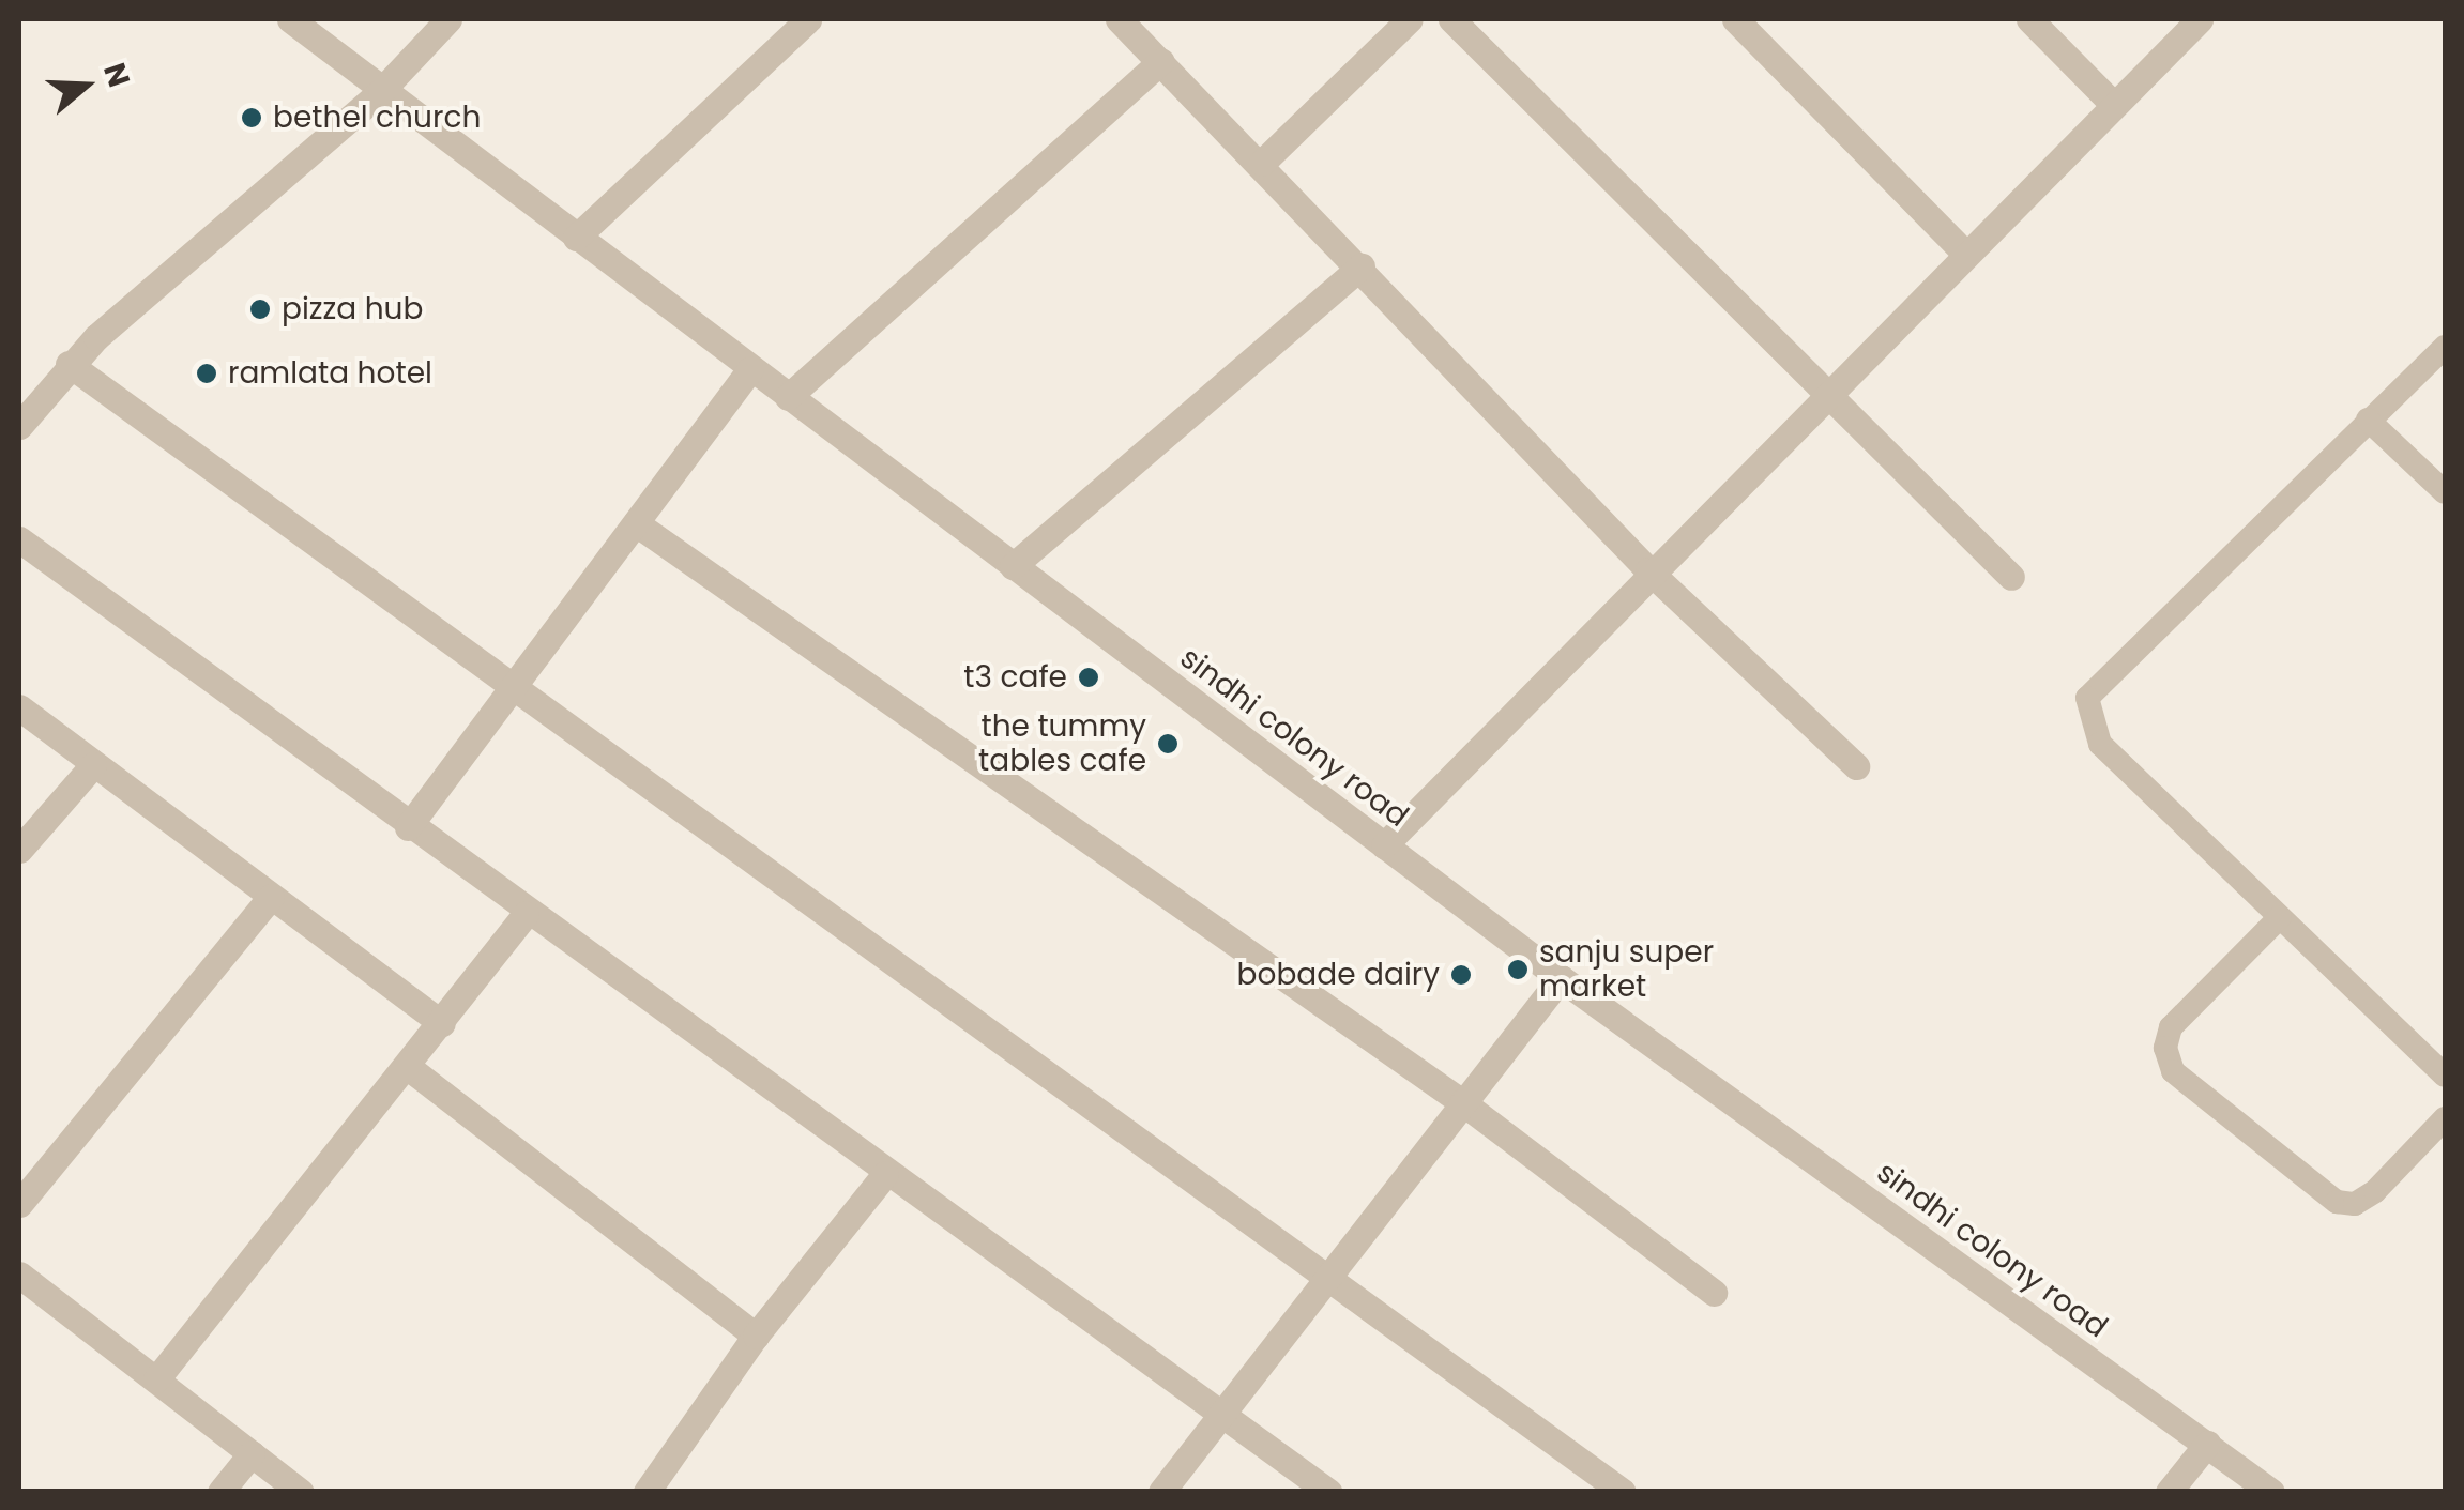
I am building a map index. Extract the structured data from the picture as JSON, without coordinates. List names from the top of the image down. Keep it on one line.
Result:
{"streets":{"street":["sindhi colony road"]},"places":["bethel church","pizza hub","ramlata hotel","t3 cafe","the tummy tables cafe","sanju super market","bobade dairy"],"north":"right"}
